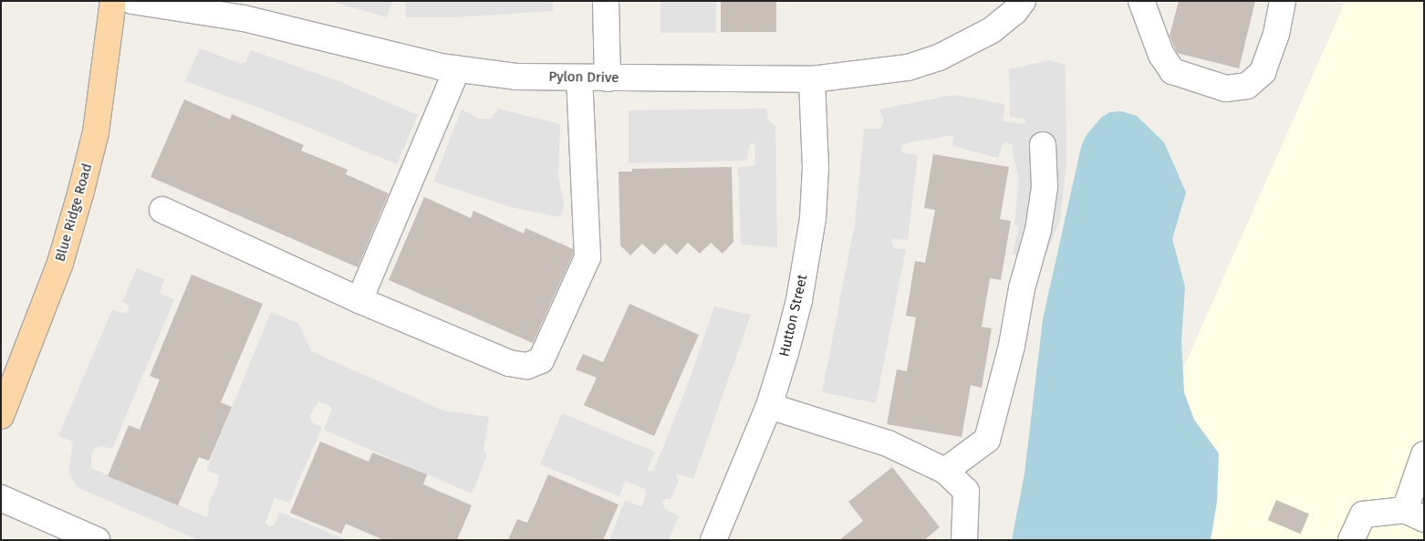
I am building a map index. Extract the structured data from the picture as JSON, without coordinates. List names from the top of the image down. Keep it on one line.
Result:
{"streets":{"main road":["Blue Ridge Road"],"street":["Pylon Drive","Hutton Street"]},"crossings":[["Pylon Drive","Hutton Street"]]}
